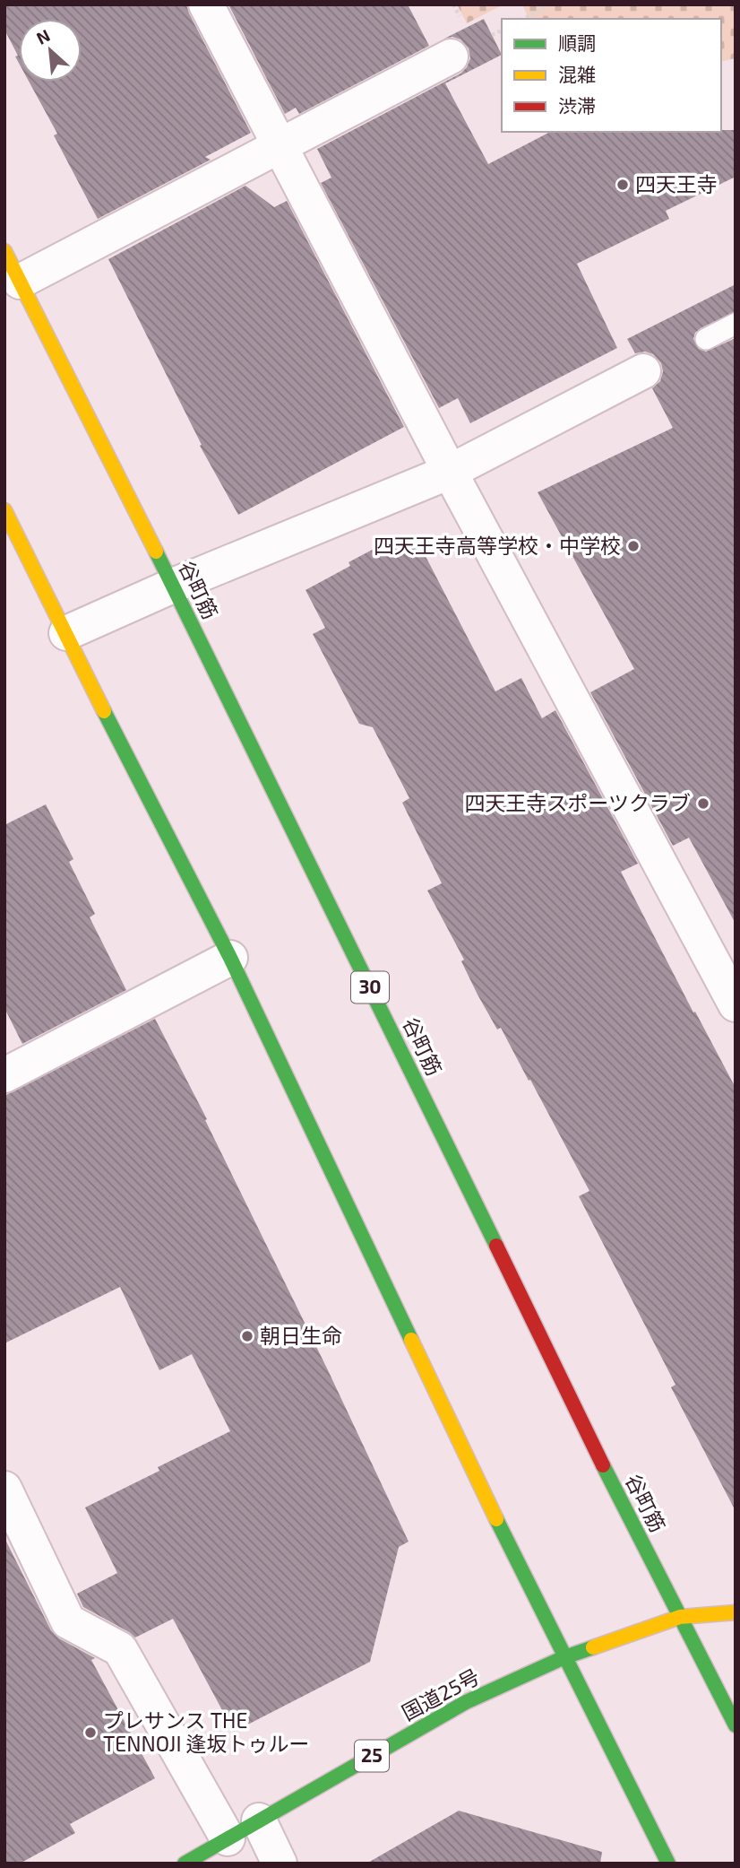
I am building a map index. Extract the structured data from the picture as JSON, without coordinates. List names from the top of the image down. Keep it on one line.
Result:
{"streets":{"main road":["谷町筋","30","国道25号","25"]},"crossings":[["谷町筋","国道25号"]],"places":["四天王寺","四天王寺高等学校・中学校","四天王寺スポーツクラブ","朝日生命","プレサンス THE TENNOJI 逢坂トゥルー"],"legend":["順調","混雑","渋滞"],"north":"top left"}
